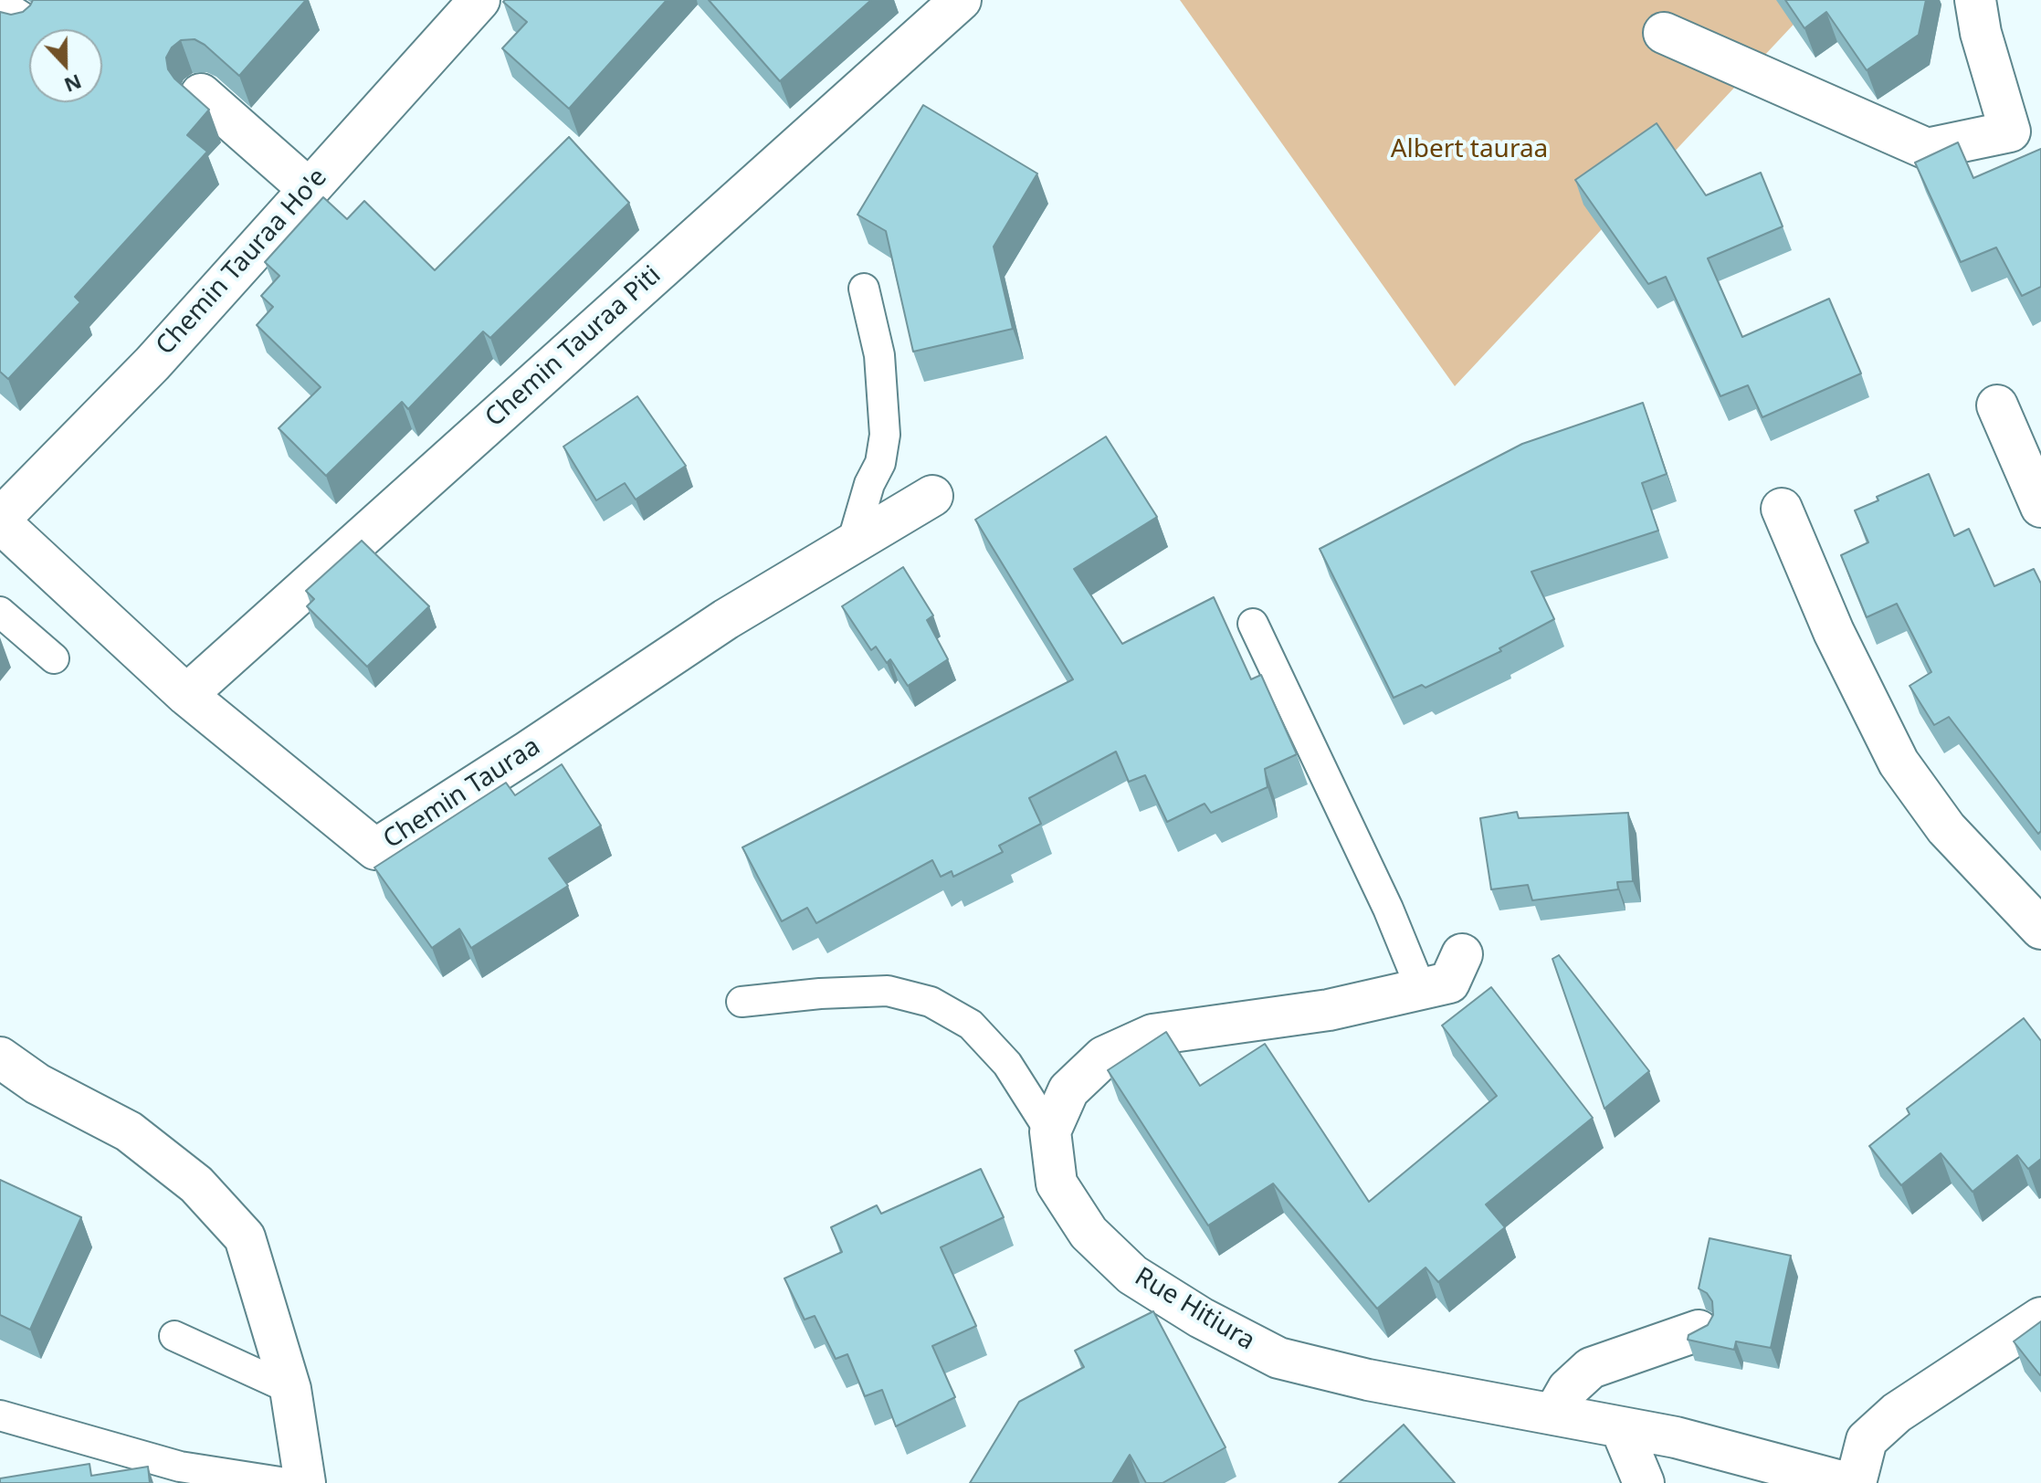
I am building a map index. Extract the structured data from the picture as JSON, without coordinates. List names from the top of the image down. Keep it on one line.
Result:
{"streets":{"street":["Chemin Tauraa Ho'e","Chemin Tauraa Piti","Chemin Tauraa","Rue Hitiura"]},"crossings":[["Chemin Tauraa Ho'e","Chemin Tauraa"],["Chemin Tauraa Piti","Chemin Tauraa"]],"parks":["Albert tauraa"],"north":"bottom"}
